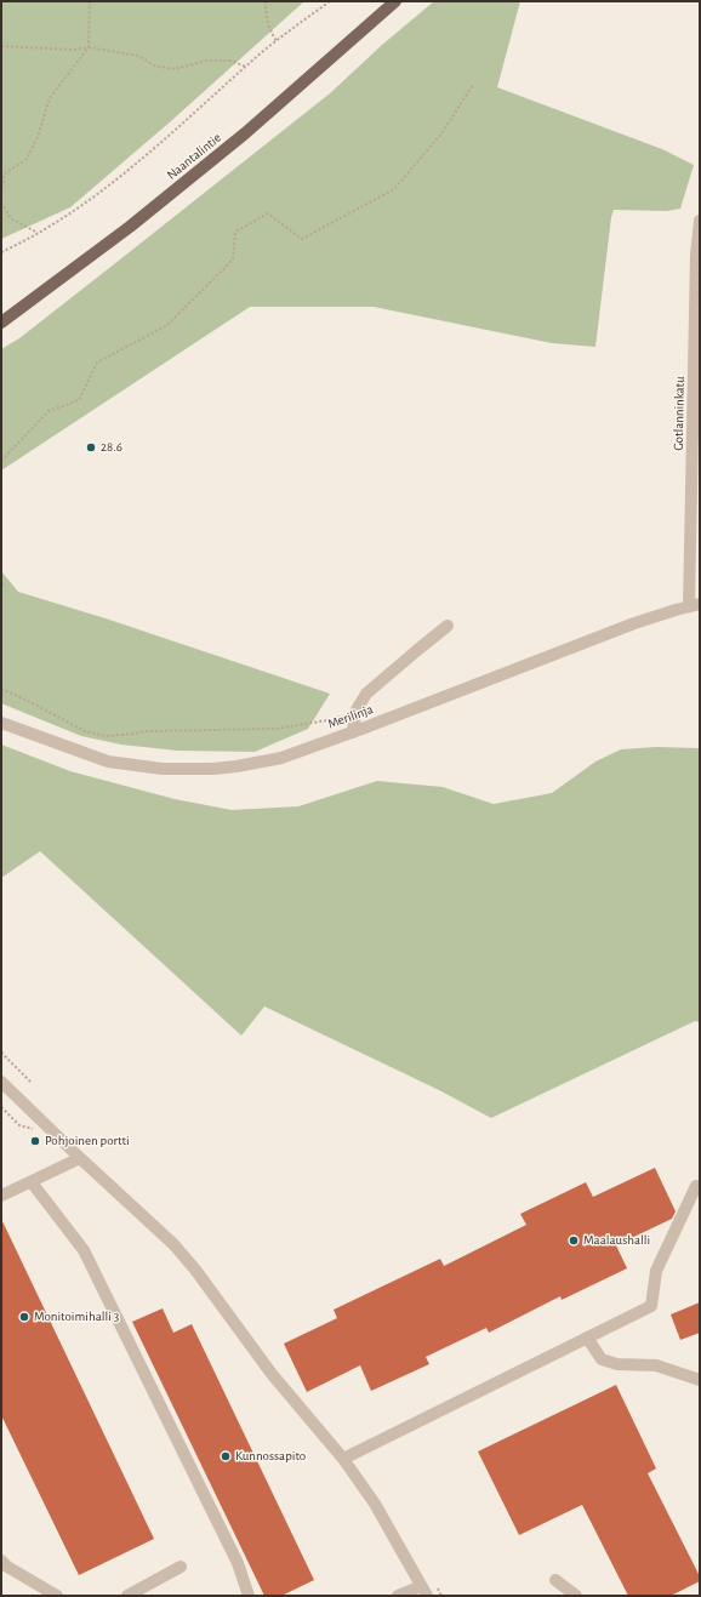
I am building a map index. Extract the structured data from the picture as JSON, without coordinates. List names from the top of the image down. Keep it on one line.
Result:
{"streets":{"main road":["Naantalintie"],"street":["Gotlanninkatu","Merilinja"]},"crossings":[["Gotlanninkatu","Merilinja"]],"places":["28.6","Pohjoinen portti","Maalaushalli","Monitoimihalli 3","Kunnossapito"]}
